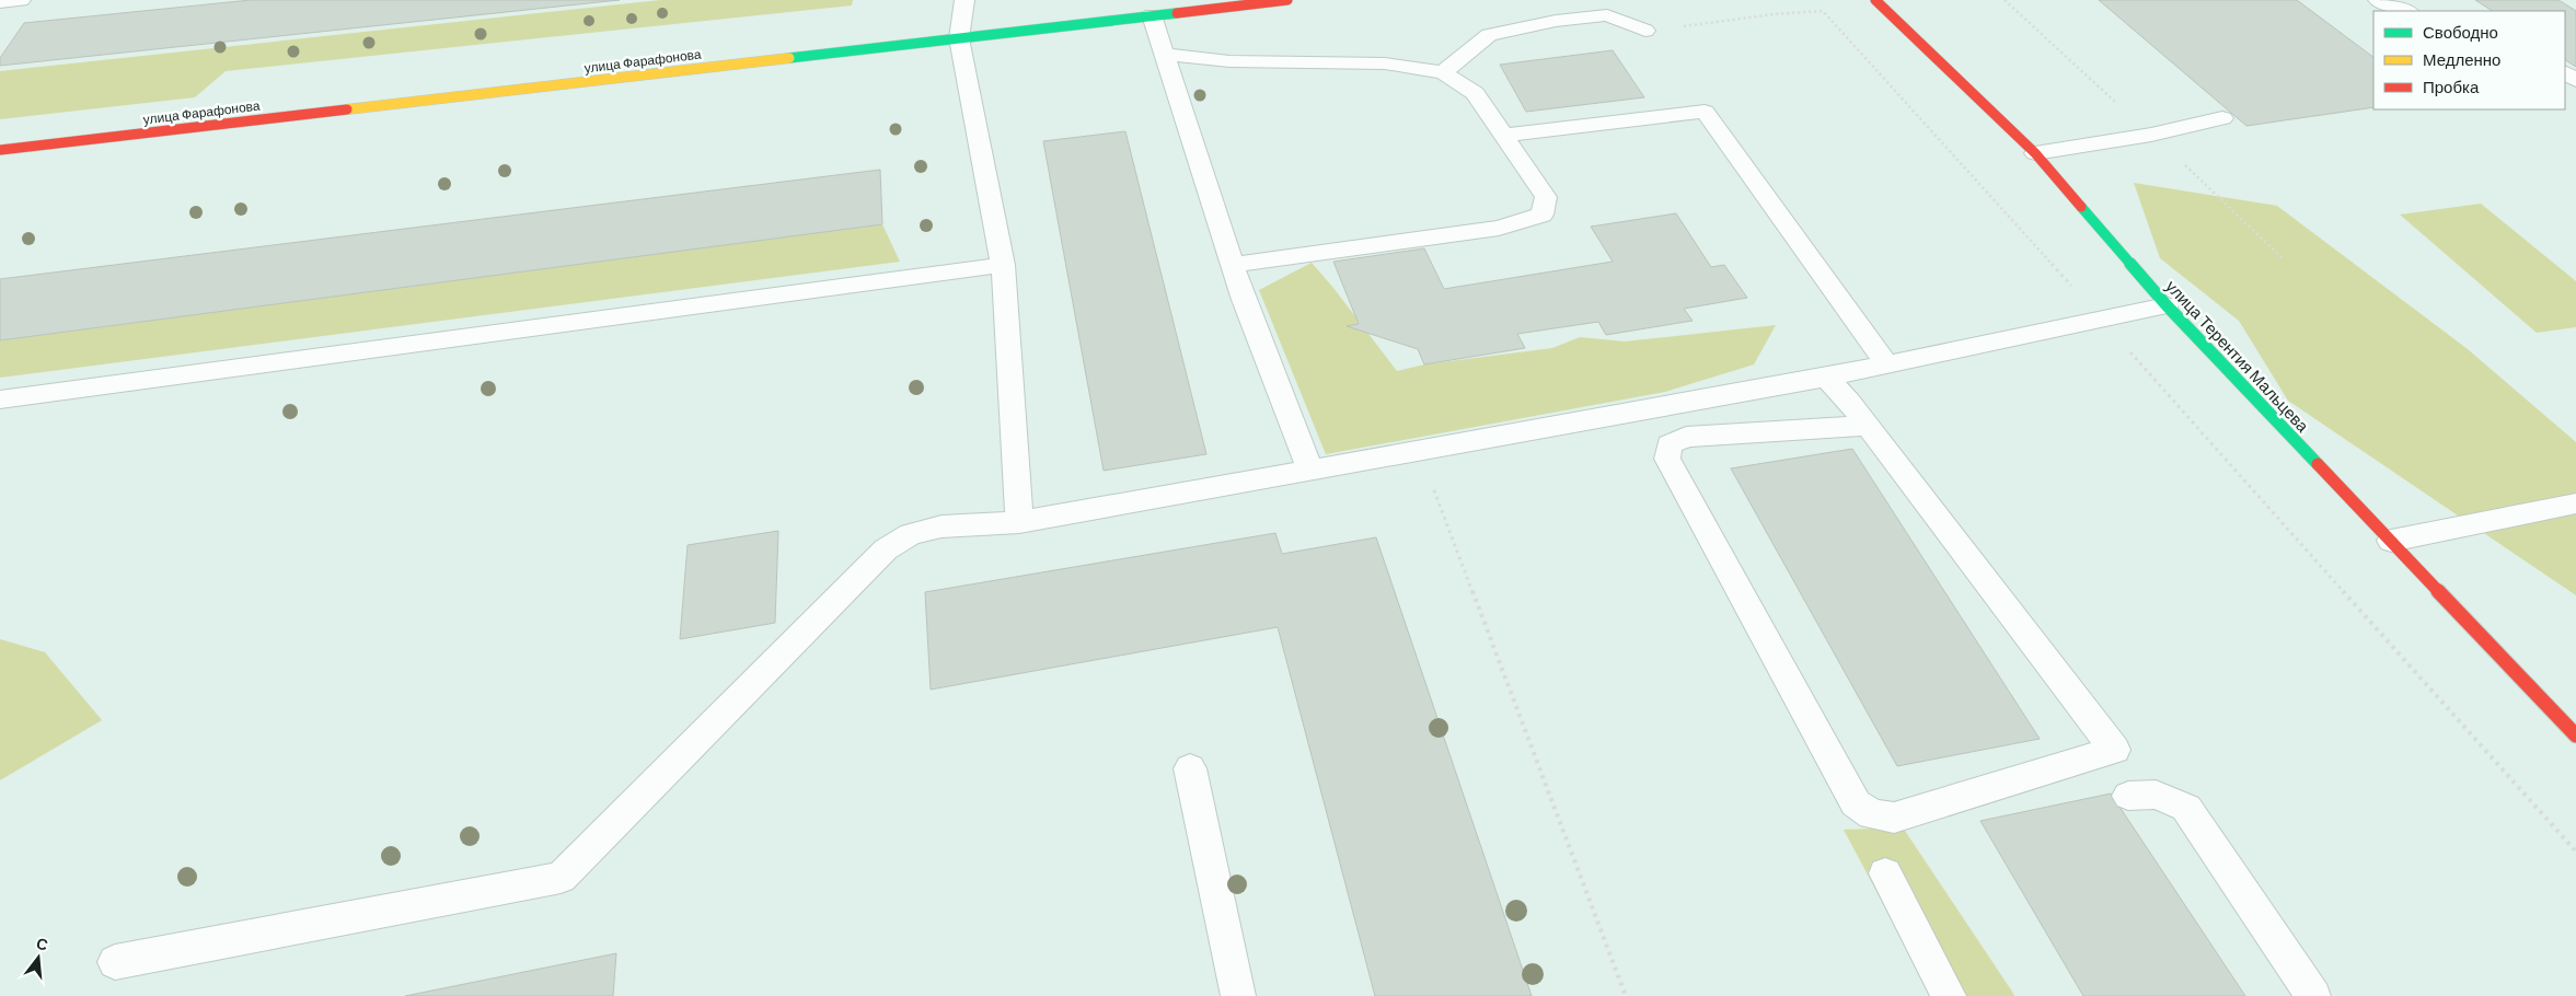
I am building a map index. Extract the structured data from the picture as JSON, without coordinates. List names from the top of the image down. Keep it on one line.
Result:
{"streets":{"street":["улица Фарафонова","улица Терентия Мальцева"]},"legend":["Свободно","Медленно","Пробка"],"north":"top"}
